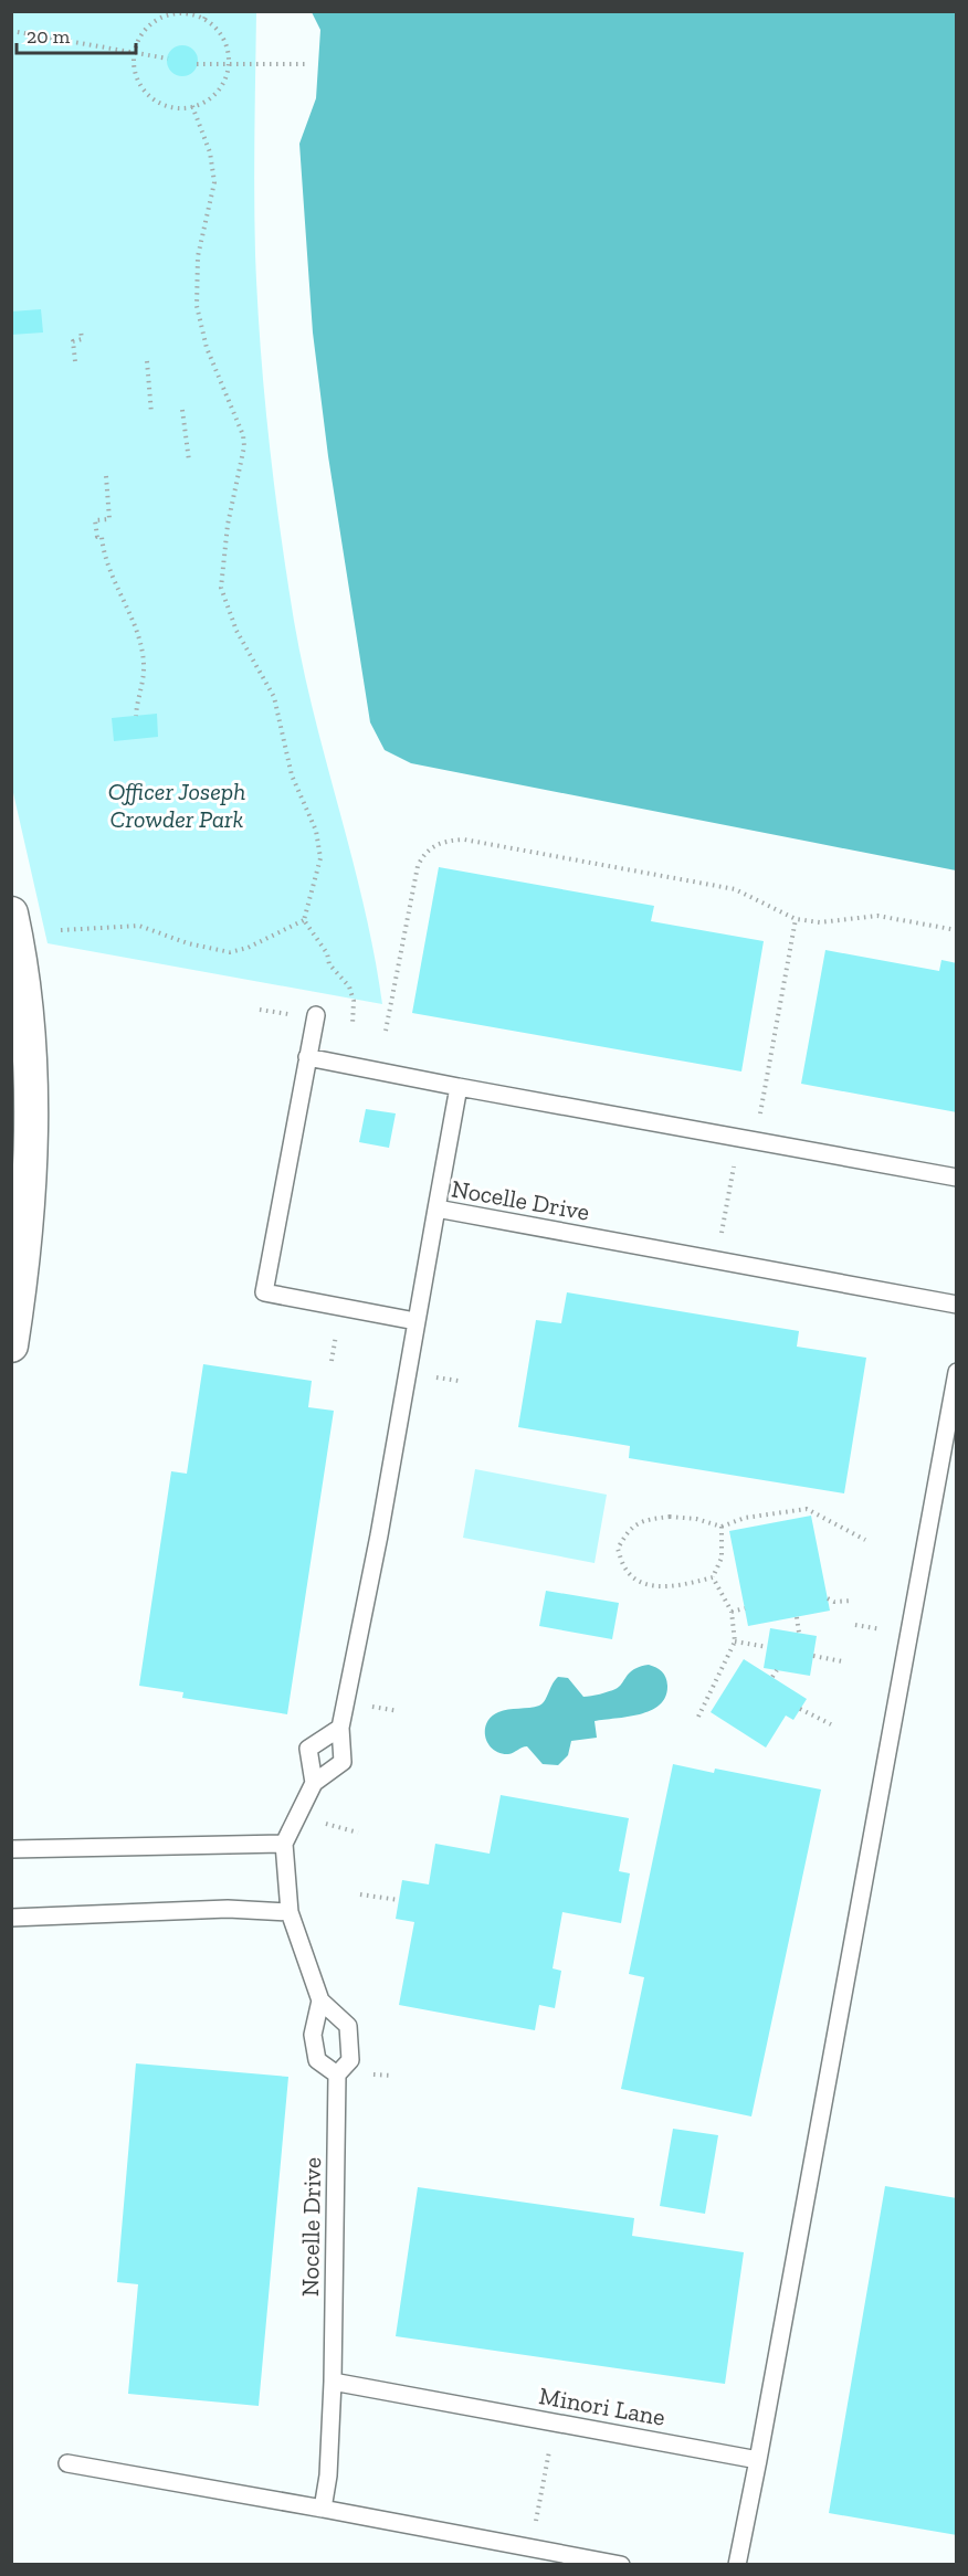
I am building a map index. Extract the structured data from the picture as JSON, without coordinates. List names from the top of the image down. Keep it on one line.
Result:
{"streets":{"lane":["Nocelle Drive","Minori Lane"]},"crossings":[["Nocelle Drive","Minori Lane"]],"parks":["Officer Joseph Crowder Park"],"scale_bar":"20 m"}
